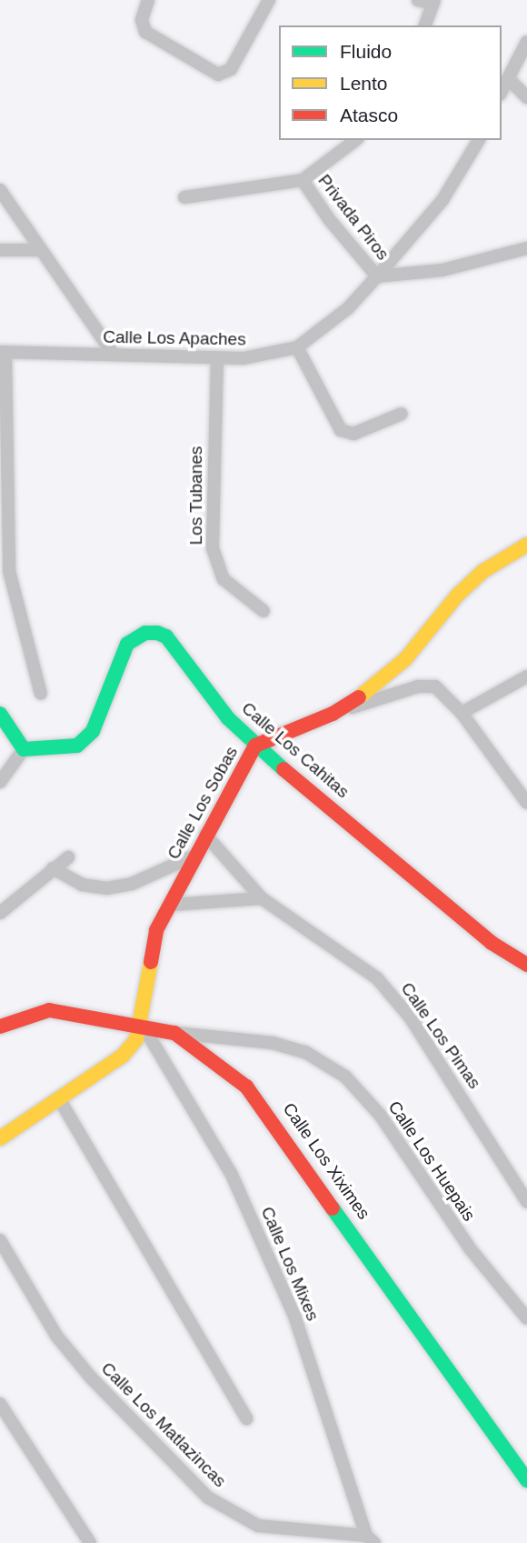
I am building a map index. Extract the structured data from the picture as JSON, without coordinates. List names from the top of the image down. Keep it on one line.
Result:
{"streets":{"street":["Privada Piros","Calle Los Apaches","Los Tubanes","Calle Los Cahitas","Calle Los Sobas","Calle Los Pimas","Calle Los Xiximes","Calle Los Huepais","Calle Los Mixes","Calle Los Matlazincas"]},"crossings":[["Privada Piros","Calle Los Apaches"],["Calle Los Apaches","Los Tubanes"],["Calle Los Cahitas","Calle Los Sobas"],["Calle Los Sobas","Calle Los Pimas"],["Calle Los Sobas","Calle Los Xiximes"],["Calle Los Sobas","Calle Los Mixes"],["Calle Los Xiximes","Calle Los Huepais"],["Calle Los Xiximes","Calle Los Mixes"],["Calle Los Mixes","Calle Los Matlazincas"]],"legend":["Fluido","Lento","Atasco"]}
